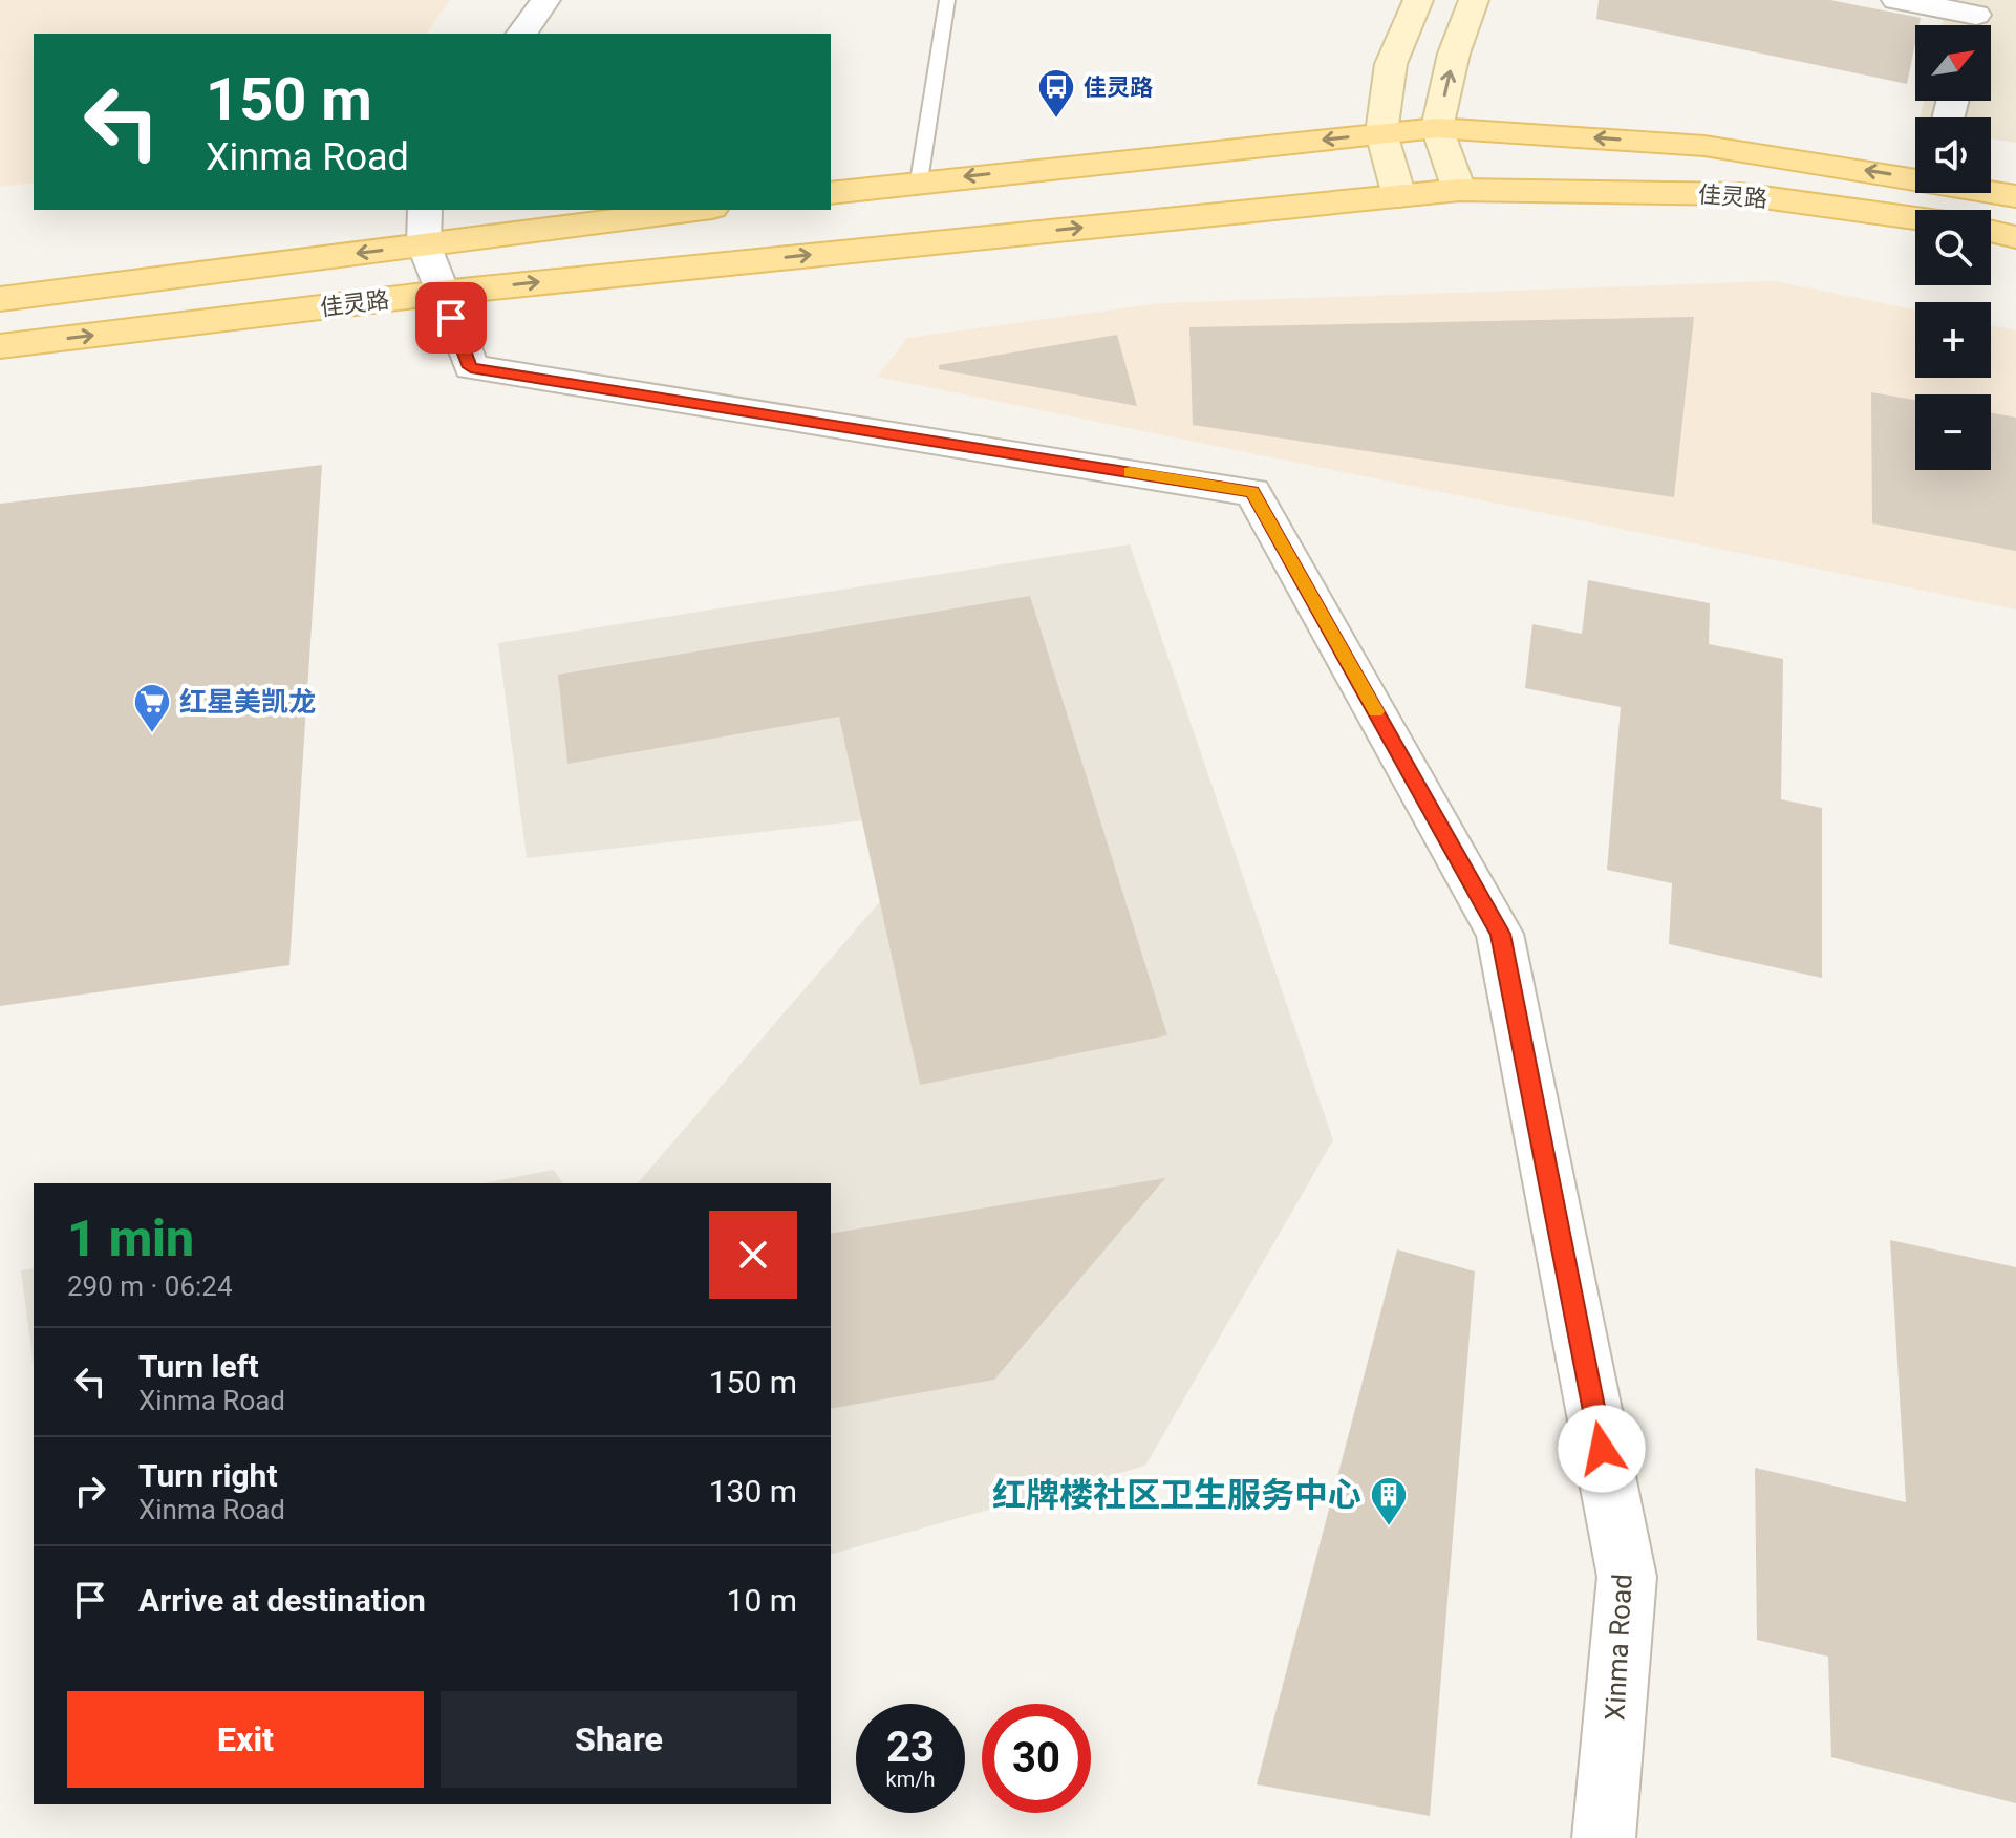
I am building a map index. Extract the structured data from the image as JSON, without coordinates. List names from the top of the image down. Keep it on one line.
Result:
{"streets":{"main road":["佳灵路"],"street":["Xinma Road"]},"crossings":[["佳灵路","Xinma Road"]],"places":{"bus stop":["佳灵路"],"supermarket":["红星美凯龙"],"building":["红牌楼社区卫生服务中心"]},"north":"top right","page":{"map_buttons":["+","−"],"turn":["150 m","Xinma Road"],"heading":["1 min","290 m · 06:24"],"list":[{"name":"Turn left","note":"Xinma Road","value":"150 m"},{"name":"Turn right","note":"Xinma Road","value":"130 m"},{"name":"Arrive at destination","value":"10 m"}],"buttons":["Exit","Share"],"speed":"23 km/h","limit":"30"}}
